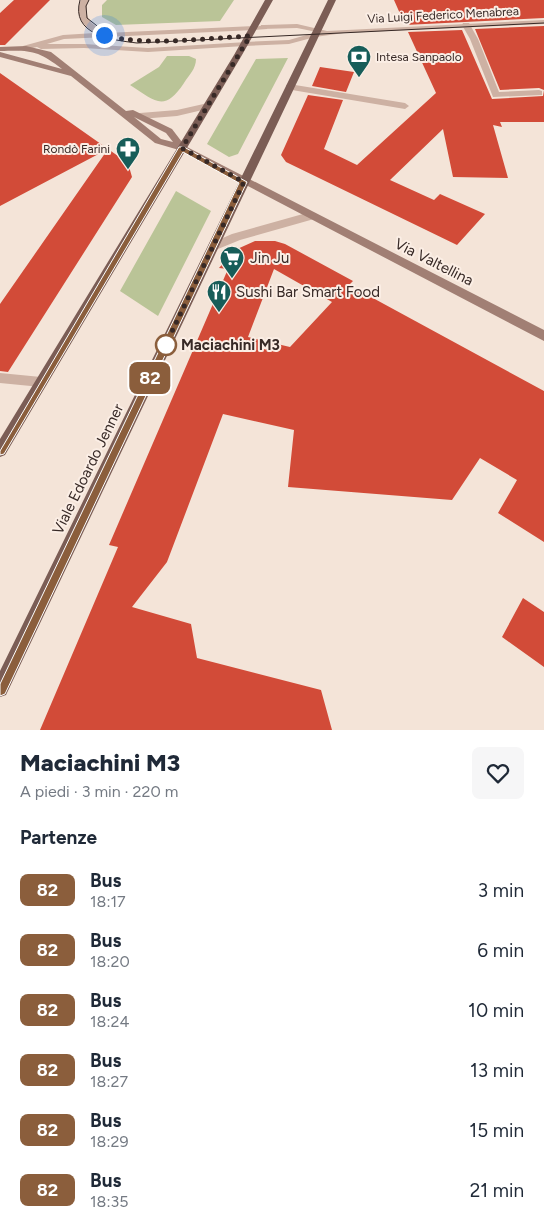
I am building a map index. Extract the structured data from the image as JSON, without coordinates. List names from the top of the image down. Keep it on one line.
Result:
{"streets":{"main road":["Via Valtellina","Viale Edoardo Jenner"],"street":["Via Luigi Federico Menabrea"]},"crossings":[["Via Luigi Federico Menabrea","Viale Edoardo Jenner"],["Via Valtellina","Viale Edoardo Jenner"]],"places":{"bank":["Intesa Sanpaolo"],"pharmacy":["Rondò Farini"],"supermarket":["Jin Ju"],"restaurant":["Sushi Bar Smart Food"],"other":["Maciachini M3"]},"lines":["bus line 82"],"page":{"on_map":"82","heading":[["Maciachini M3","A piedi · 3 min · 220 m"],"Partenze"],"list":[{"mark":"82","name":"Bus","note":"18:17","value":"3 min"},{"mark":"82","name":"Bus","note":"18:20","value":"6 min"},{"mark":"82","name":"Bus","note":"18:24","value":"10 min"},{"mark":"82","name":"Bus","note":"18:27","value":"13 min"},{"mark":"82","name":"Bus","note":"18:29","value":"15 min"},{"mark":"82","name":"Bus","note":"18:35","value":"21 min"}]}}
